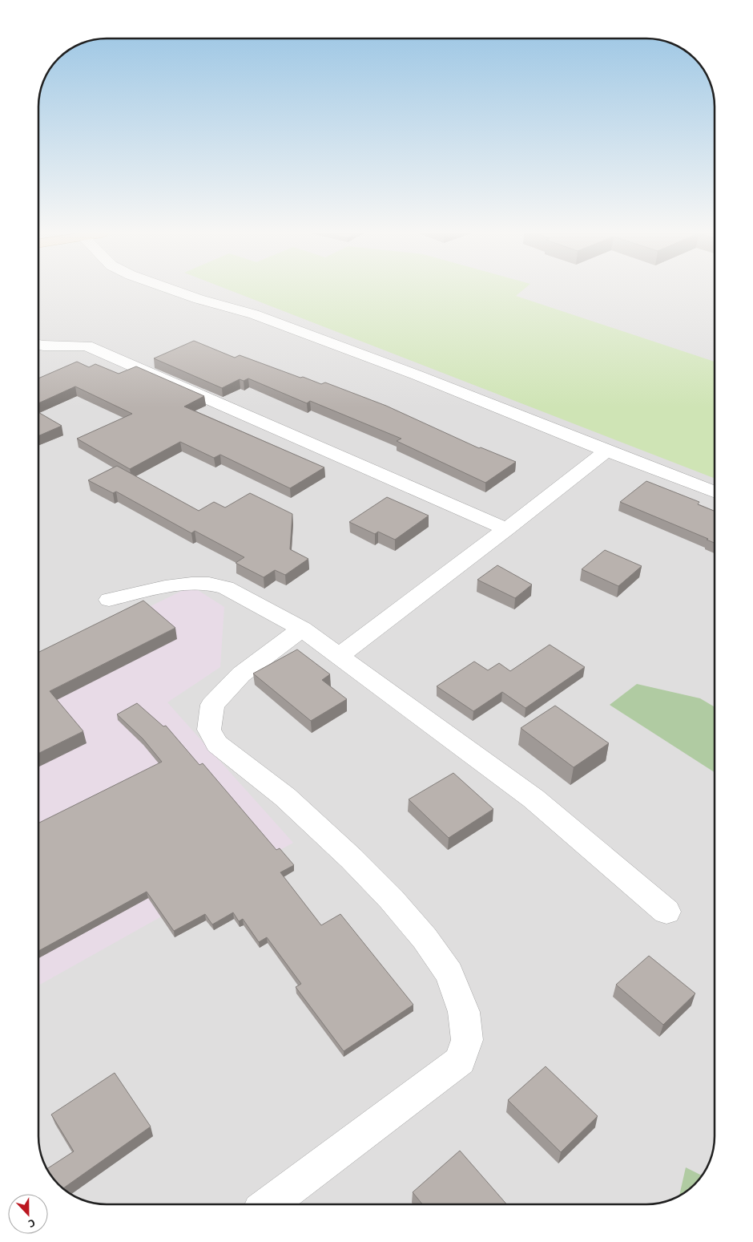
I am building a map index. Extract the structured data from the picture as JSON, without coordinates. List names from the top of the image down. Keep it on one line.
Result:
{"north":"bottom"}
